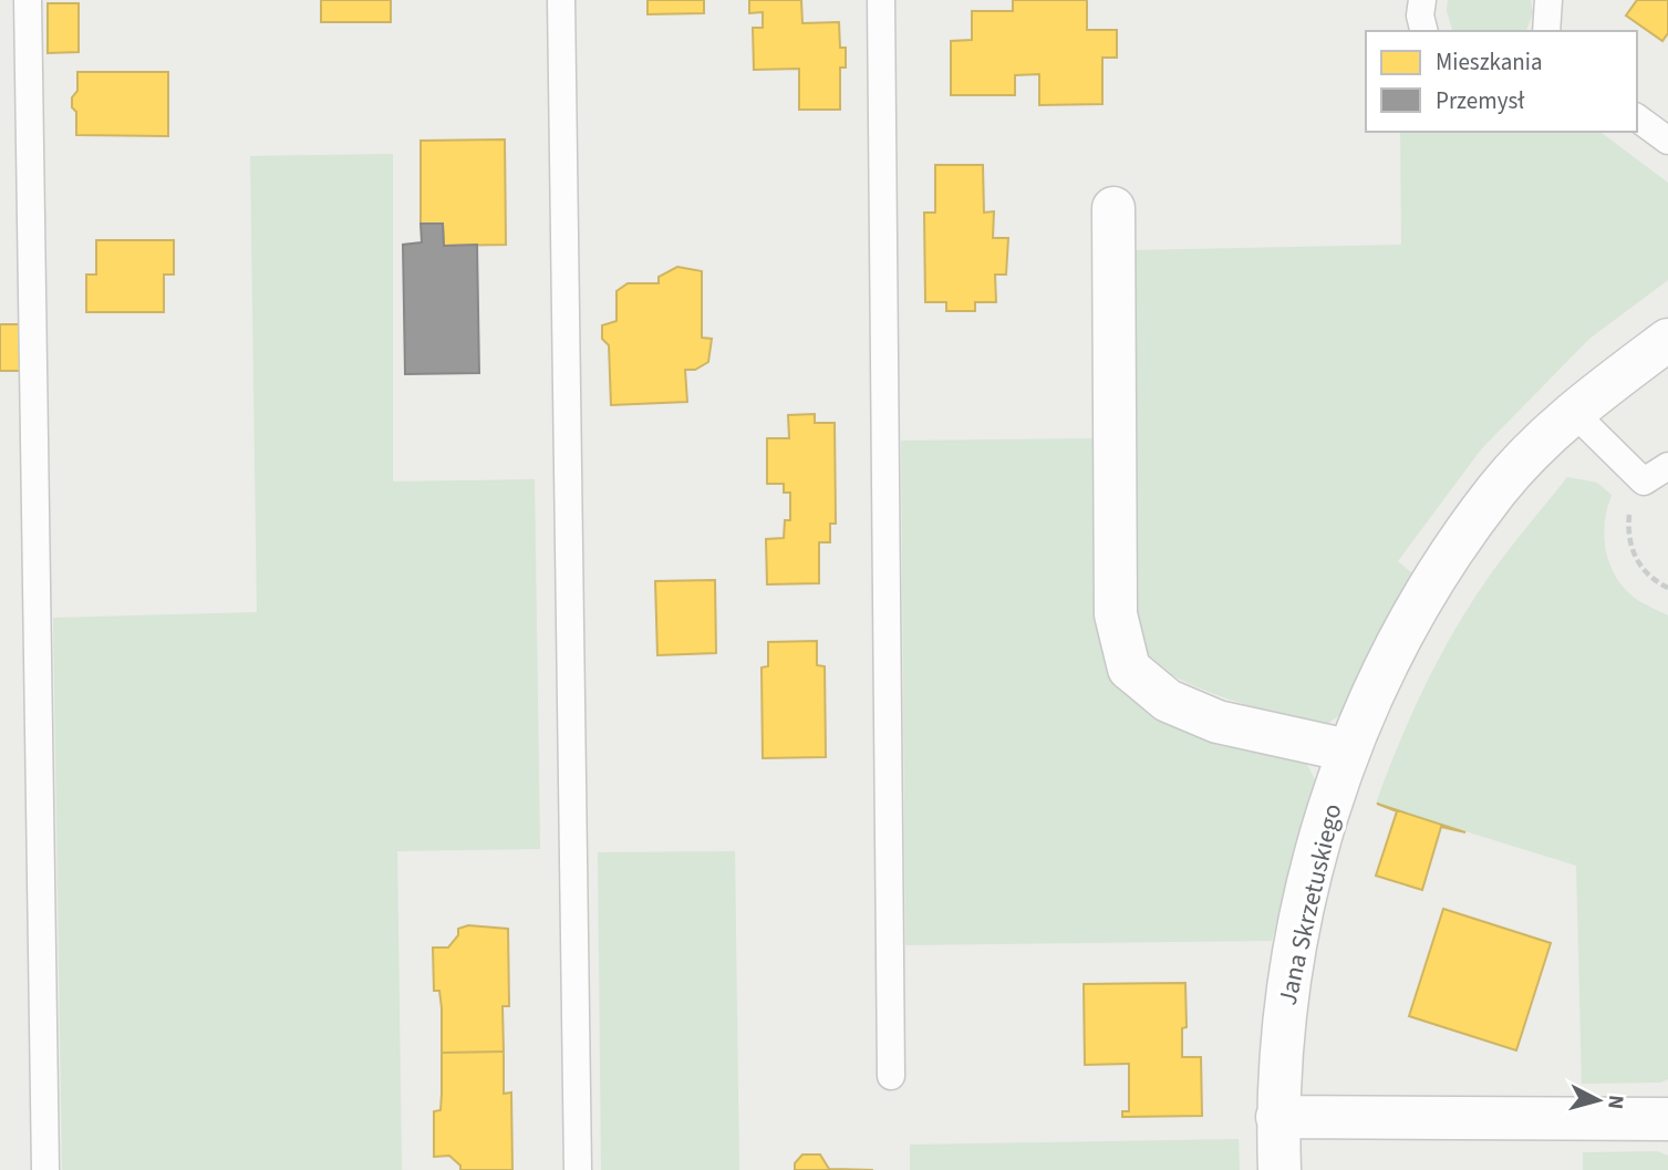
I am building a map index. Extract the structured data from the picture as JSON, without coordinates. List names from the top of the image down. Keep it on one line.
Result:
{"streets":{"street":["Jana Skrzetuskiego"]},"legend":["Mieszkania","Przemysł"],"north":"right"}
